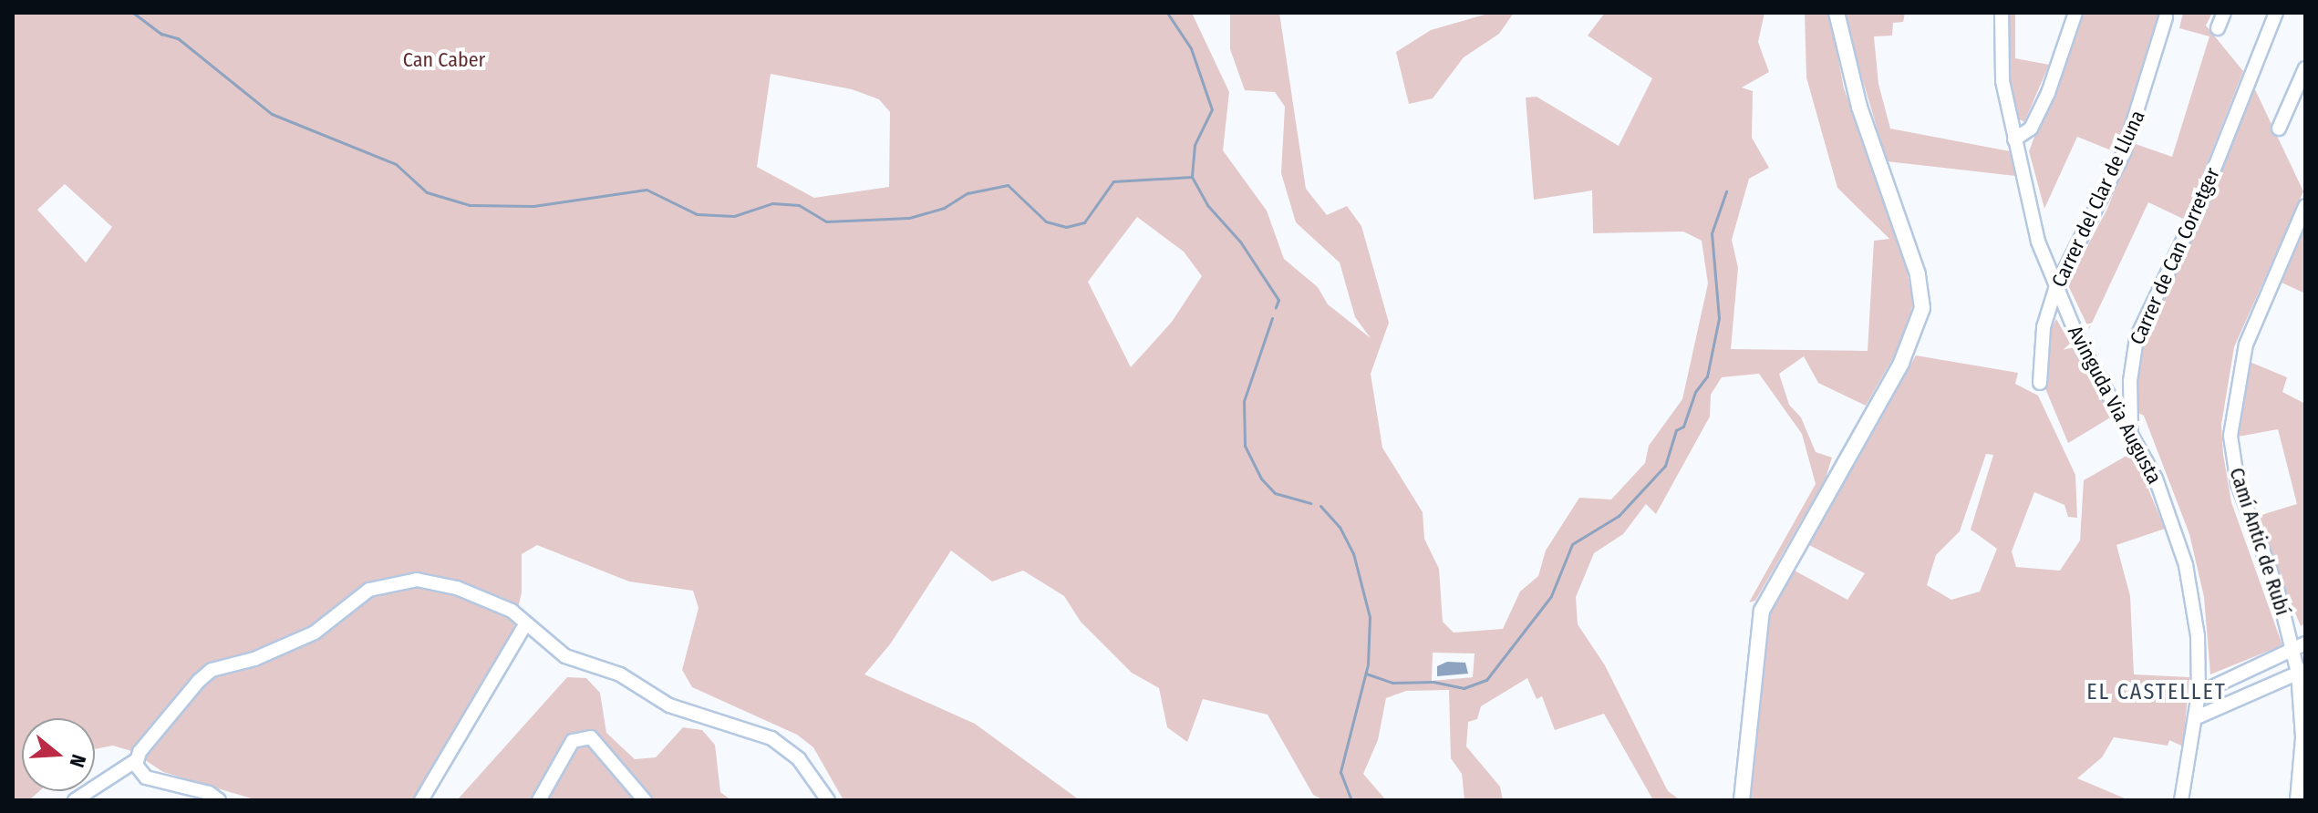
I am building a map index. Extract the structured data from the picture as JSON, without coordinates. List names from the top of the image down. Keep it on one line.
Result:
{"streets":{"street":["Carrer del Clar de Lluna","Carrer de Can Corretger","Avinguda Via Augusta","Camí Antic de Rubí"]},"crossings":[["Carrer del Clar de Lluna","Avinguda Via Augusta"],["Carrer de Can Corretger","Avinguda Via Augusta"]],"districts":["EL CASTELLET"],"parks":["Can Caber"],"north":"right"}
